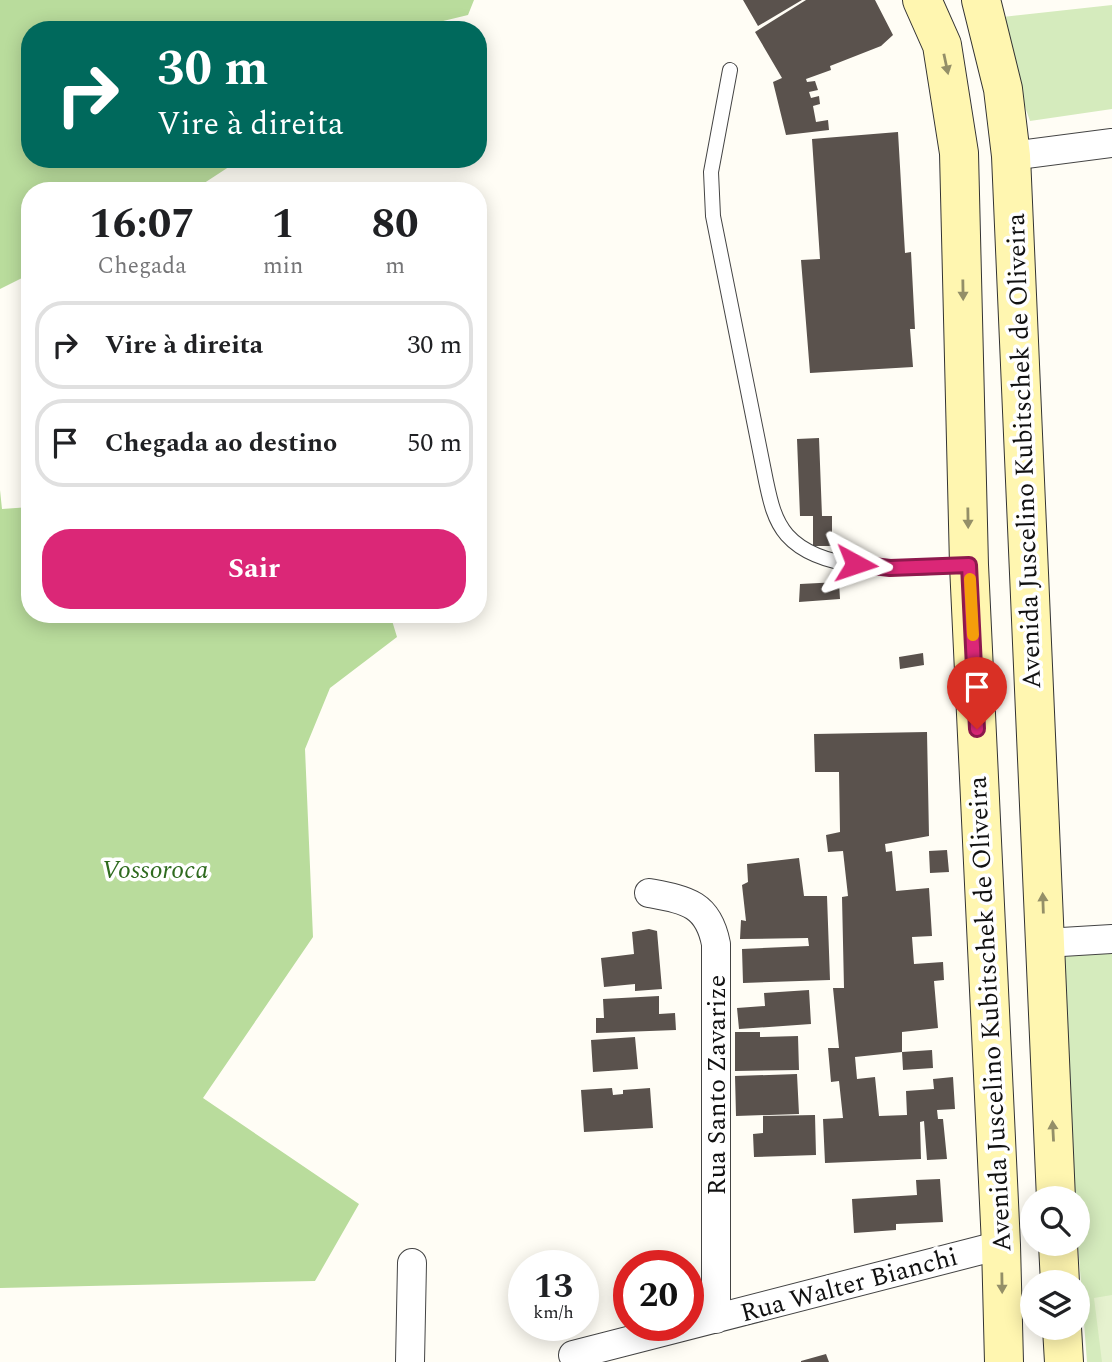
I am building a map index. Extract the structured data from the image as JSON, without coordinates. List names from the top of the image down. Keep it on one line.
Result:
{"streets":{"main road":["Avenida Juscelino Kubitschek de Oliveira"],"street":["Rua Santo Zavarize","Rua Walter Bianchi"]},"crossings":[["Avenida Juscelino Kubitschek de Oliveira","Rua Walter Bianchi"],["Rua Santo Zavarize","Rua Walter Bianchi"]],"parks":["Vossoroca"],"page":{"turn":["30 m","Vire à direita"],"eta":["16:07","Chegada","1","min","80","m"],"list":[{"name":"Vire à direita","value":"30 m"},{"name":"Chegada ao destino","value":"50 m"}],"buttons":"Sair","speed":"13 km/h","limit":"20"}}
